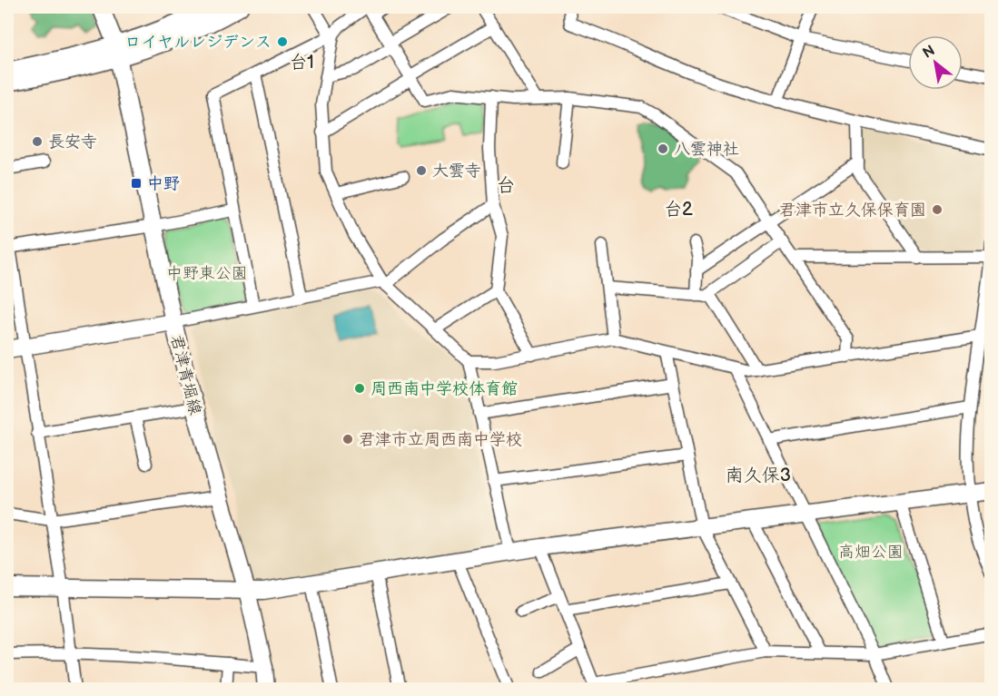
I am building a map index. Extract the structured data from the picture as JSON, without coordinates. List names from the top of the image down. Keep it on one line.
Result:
{"streets":{"street":["君津青堀線"]},"districts":["台1","台","台2","南久保3"],"parks":["中野東公園","高畑公園"],"places":{"other":["ロイヤルレジデンス","長安寺","八雲神社","大雲寺","君津市立久保保育園","周西南中学校体育館","君津市立周西南中学校"],"transit":["中野"]},"north":"top left"}
